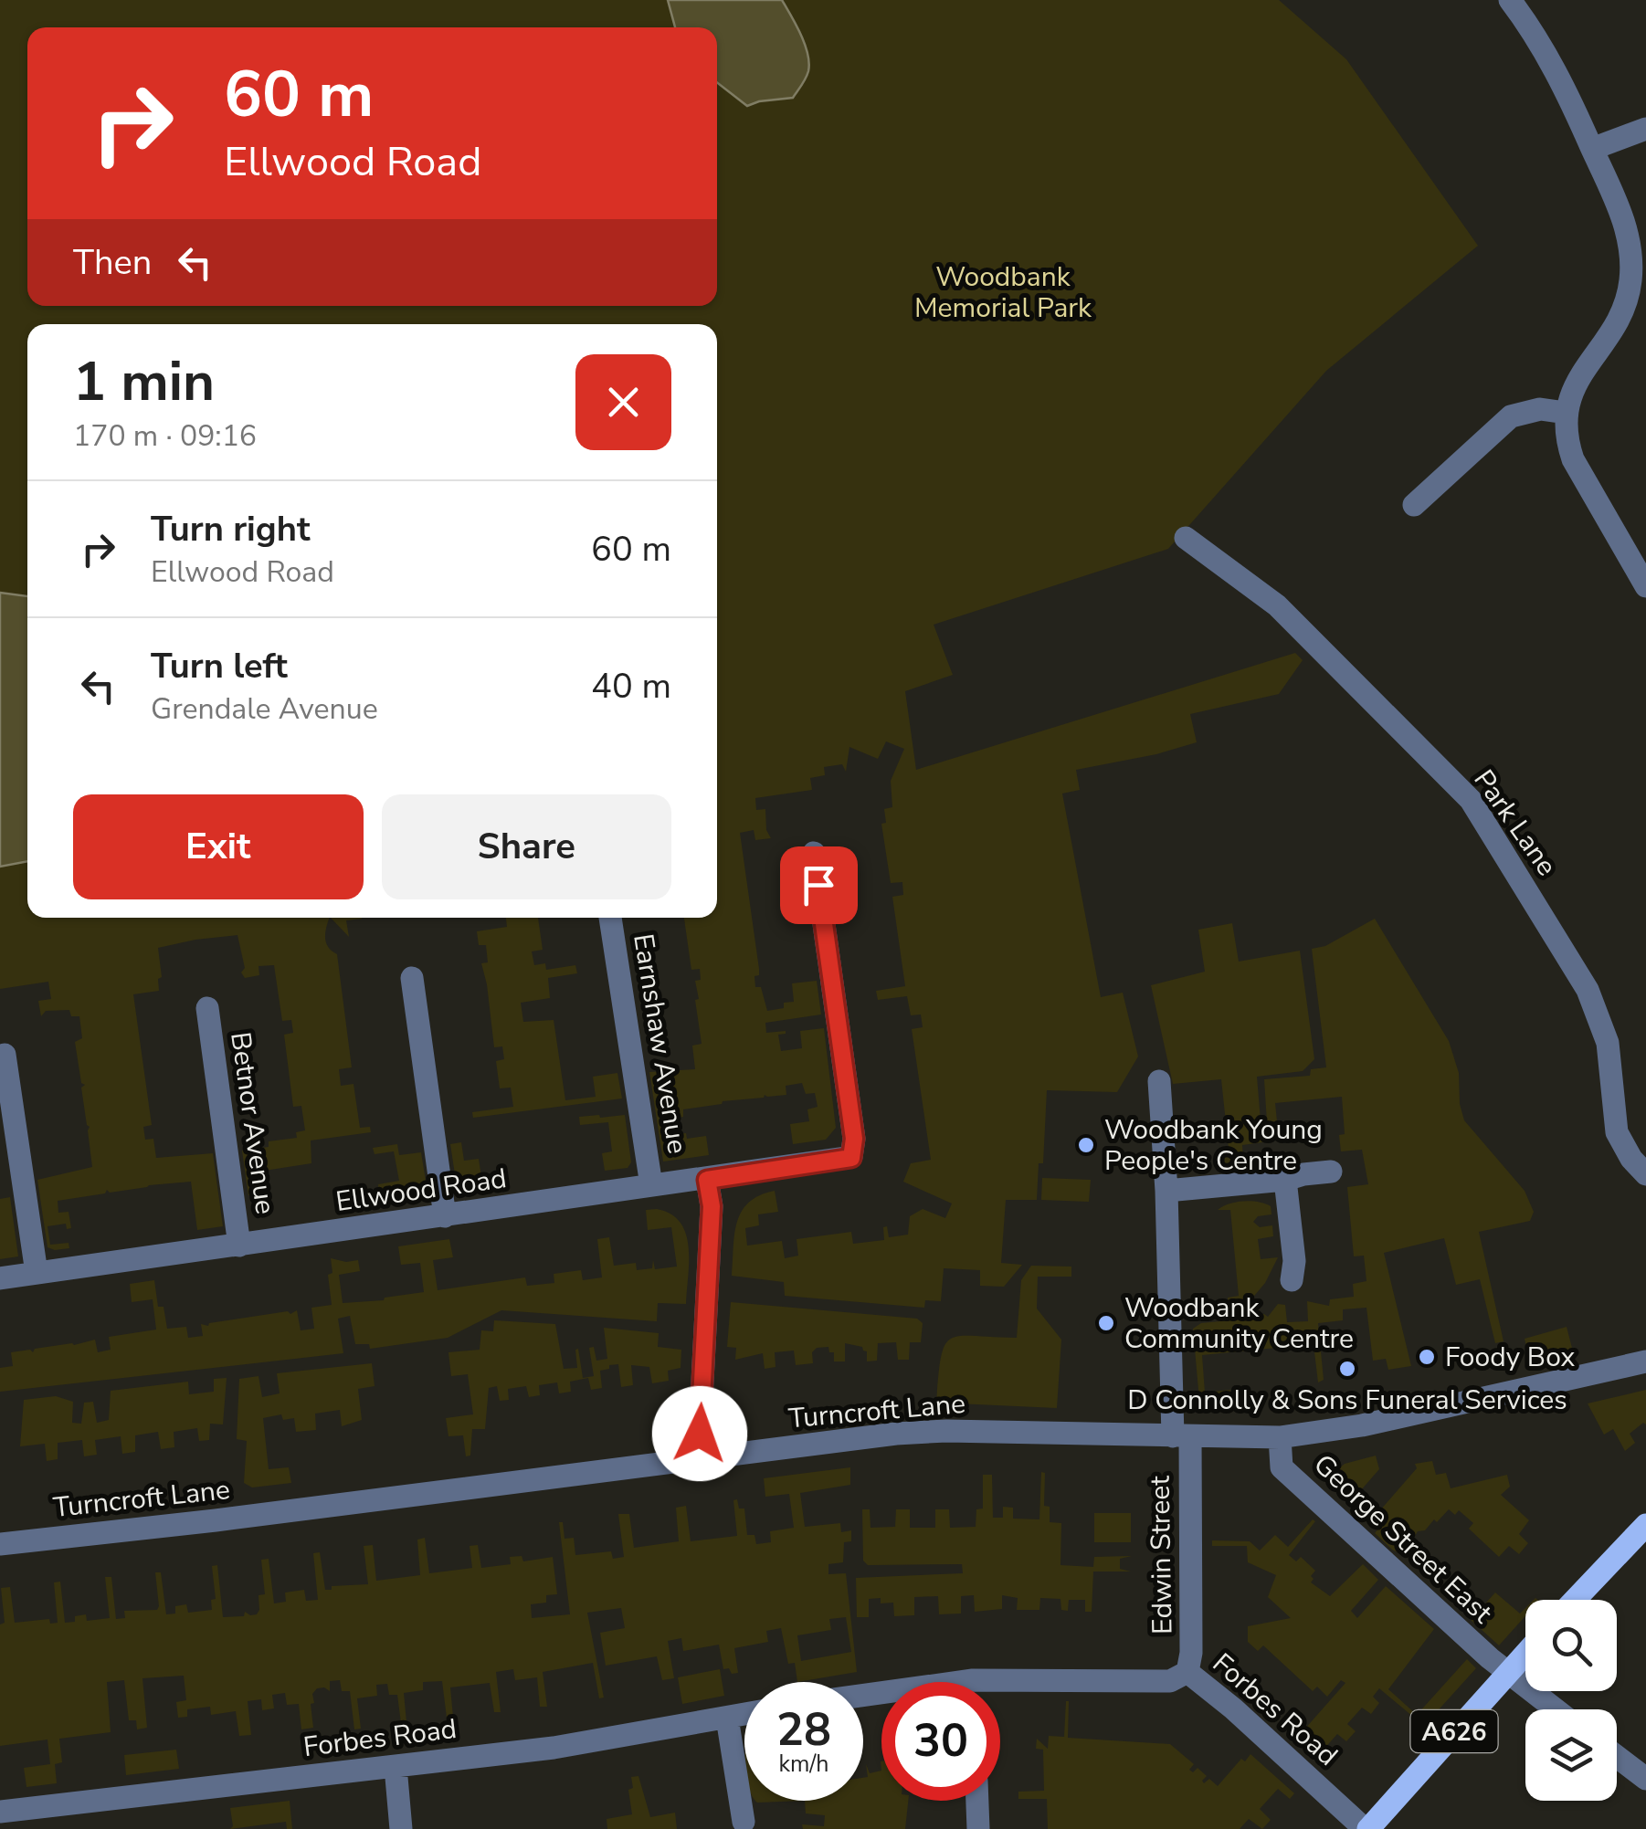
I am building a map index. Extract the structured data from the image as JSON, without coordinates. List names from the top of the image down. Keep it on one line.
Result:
{"streets":{"main road":["A626"],"street":["Park Lane","Earnshaw Avenue","Betnor Avenue","Ellwood Road","Turncroft Lane","George Street East","Edwin Street","Forbes Road"]},"crossings":[["Earnshaw Avenue","Ellwood Road"],["Betnor Avenue","Ellwood Road"],["Turncroft Lane","George Street East"],["Turncroft Lane","Edwin Street"],["George Street East","A626"],["Edwin Street","Forbes Road"],["Forbes Road","A626"]],"parks":["Woodbank Memorial Park"],"places":["Woodbank Young People's Centre","Woodbank Community Centre","Foody Box","D Connolly & Sons Funeral Services"],"page":{"turn":["60 m","Ellwood Road"],"then":"Then","heading":["1 min","170 m · 09:16"],"list":[{"name":"Turn right","note":"Ellwood Road","value":"60 m"},{"name":"Turn left","note":"Grendale Avenue","value":"40 m"}],"buttons":["Exit","Share"],"speed":"28 km/h","limit":"30"}}
